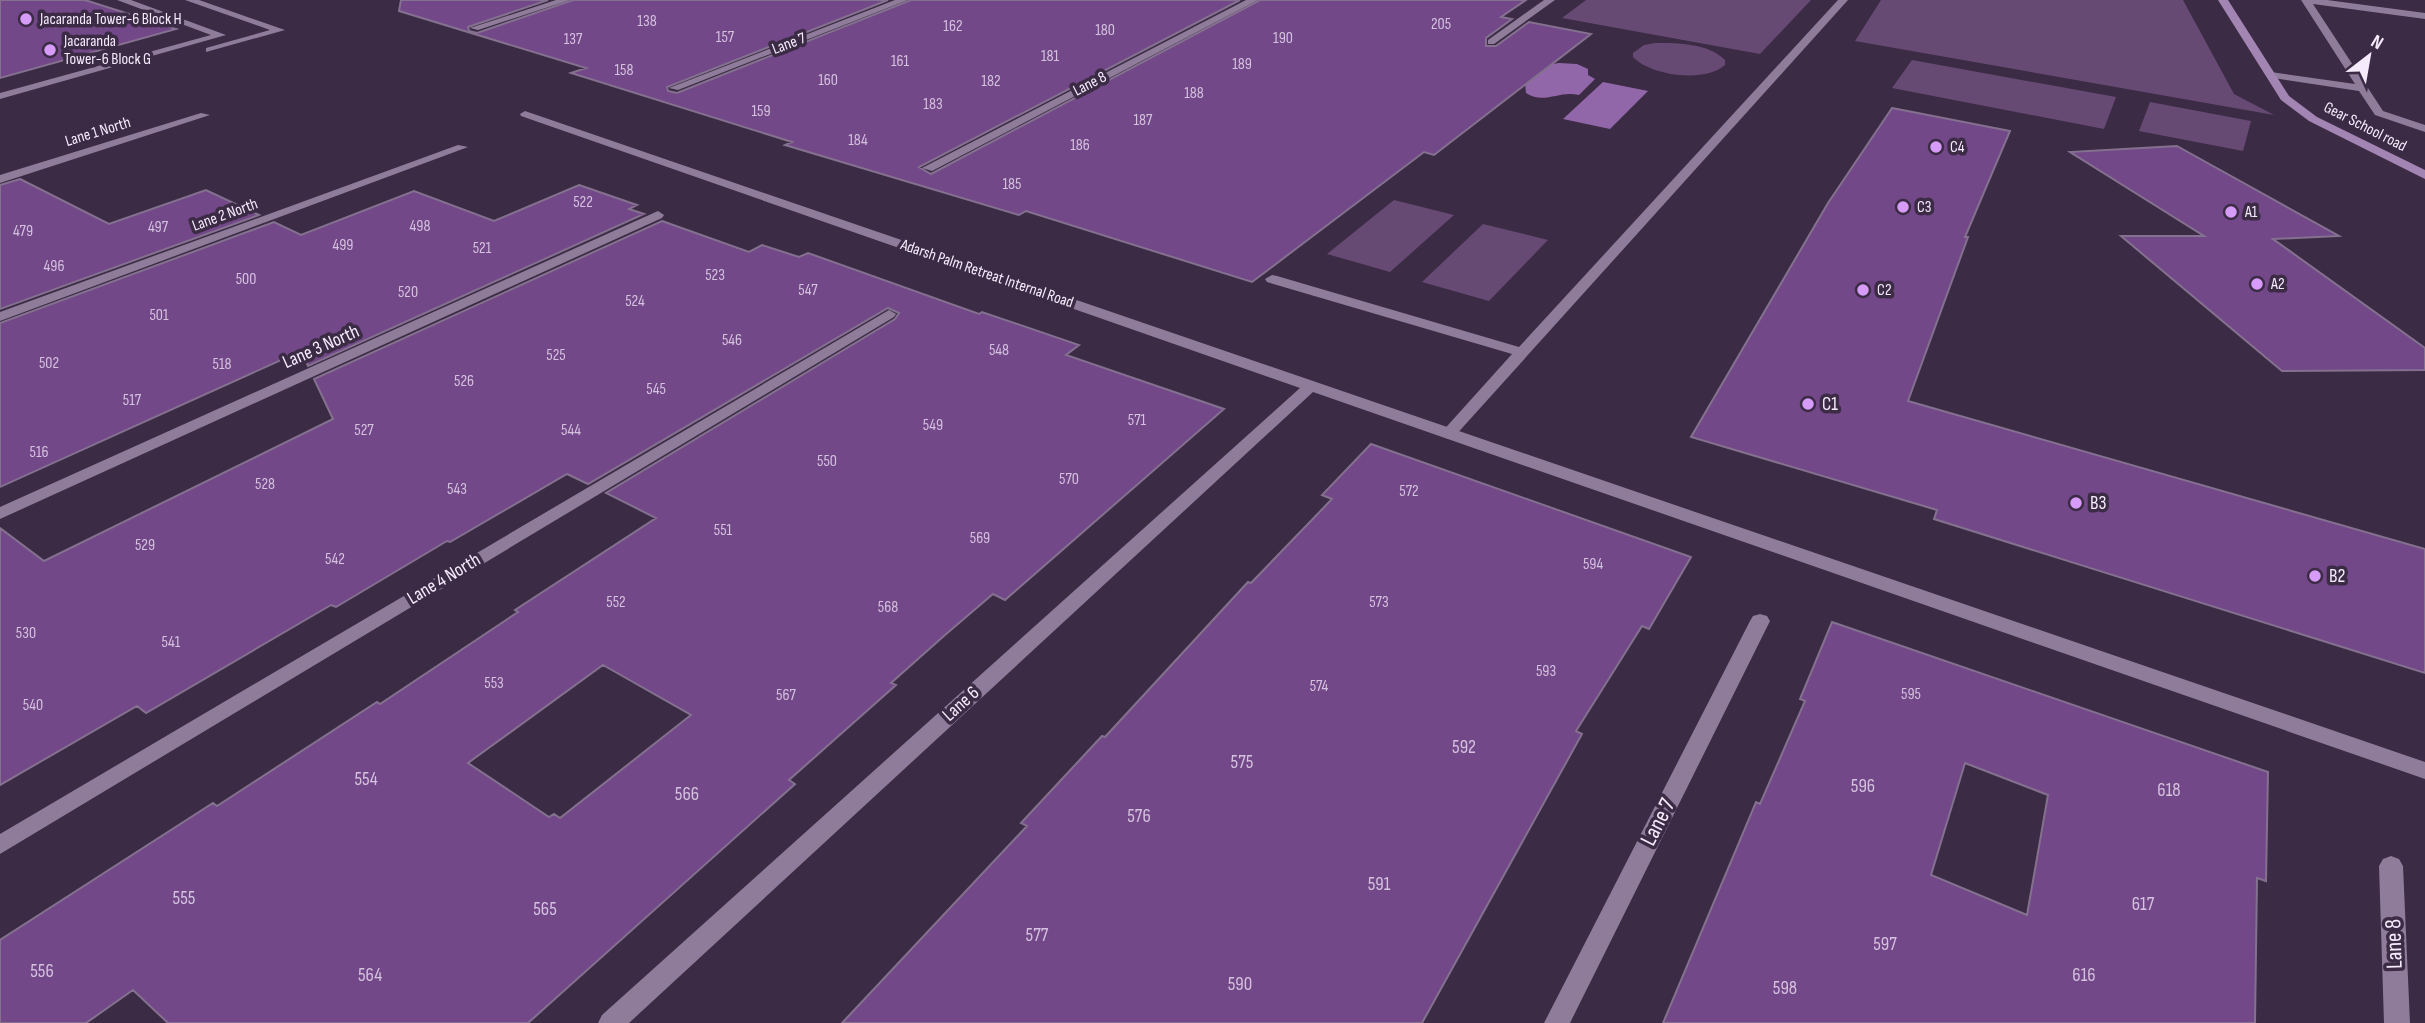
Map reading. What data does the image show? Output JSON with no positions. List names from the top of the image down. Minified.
{"streets":{"main road":["Gear School road"],"street":["Lane 7","Lane 8","Lane 1 North","Lane 2 North","Adarsh Palm Retreat Internal Road","Lane 3 North","Lane 4 North","Lane 6"]},"crossings":[["Adarsh Palm Retreat Internal Road","Lane 6"]],"places":["Jacaranda Tower-6 Block H","Jacaranda Tower-6 Block G","C4","C3","A1","A2","C2","C1","B3","B2"],"house_numbers":["138","205","162","180","157","190","137","181","161","189","158","160","182","188","183","159","187","184","186","185","522","498","497","479","499","521","496","523","500","547","520","524","501","546","548","525","502","518","526","545","517","571","549","527","544","516","550","570","528","543","572","551","569","529","542","594","552","573","568","530","541","593","553","574","595","567","540","592","575","554","596","618","566","576","591","555","617","565","577","597","556","564","616","590","598"],"north":"top right"}
